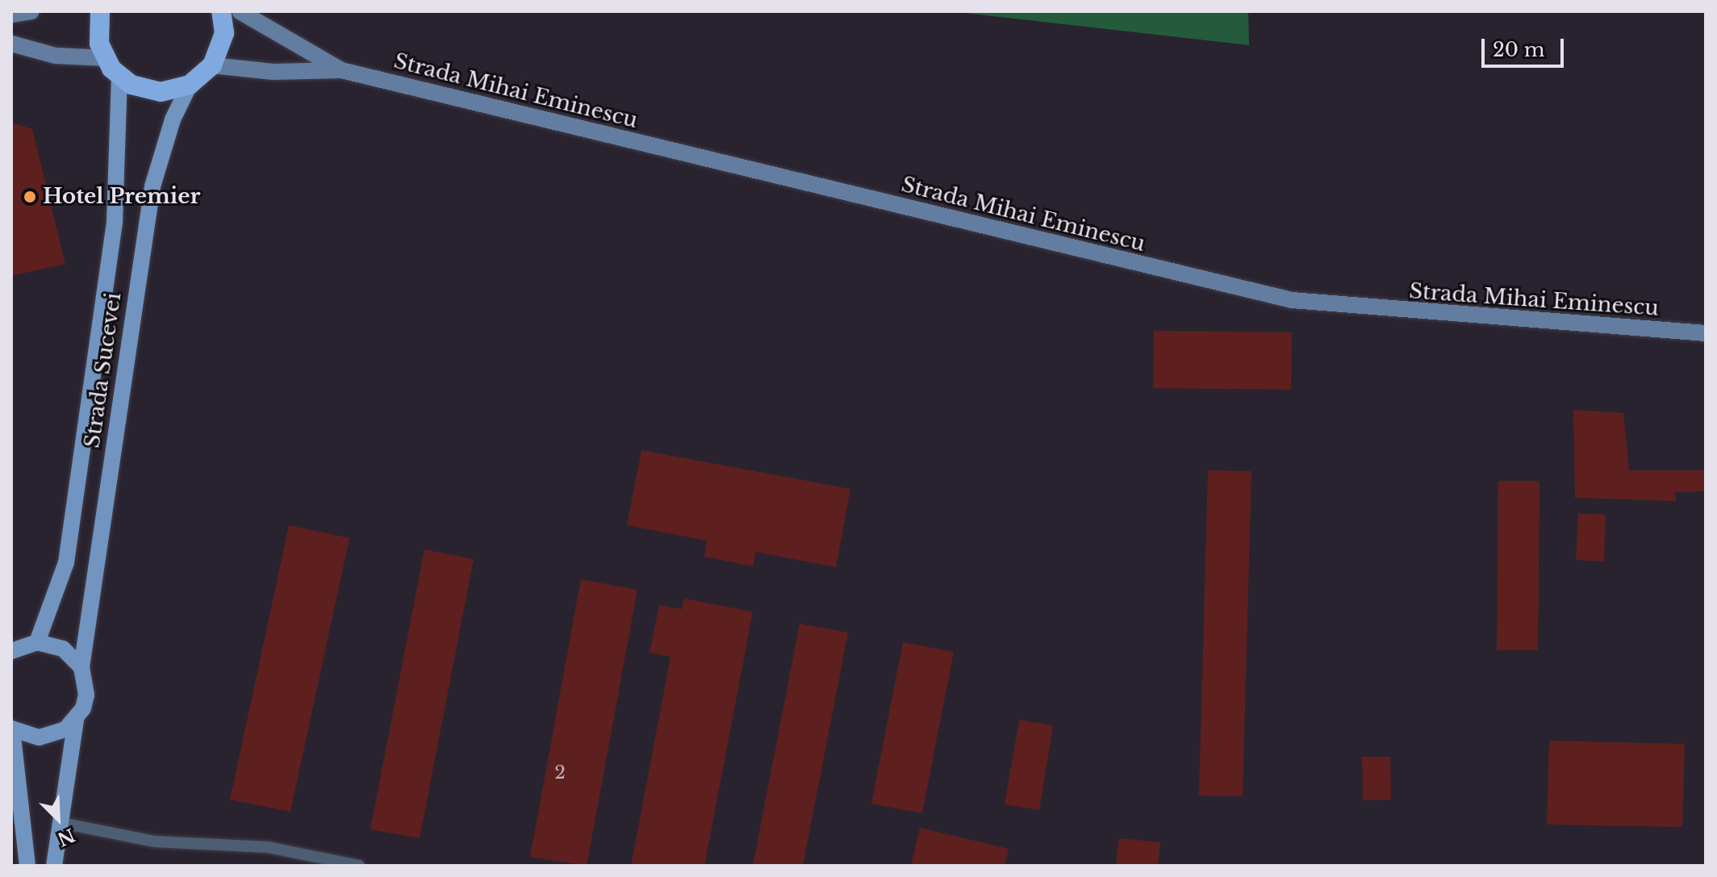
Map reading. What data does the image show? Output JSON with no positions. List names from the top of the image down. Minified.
{"streets":{"main road":["Strada Sucevei"],"street":["Strada Mihai Eminescu"]},"places":["Hotel Premier"],"house_numbers":["2"],"scale_bar":"20 m","north":"bottom right"}
